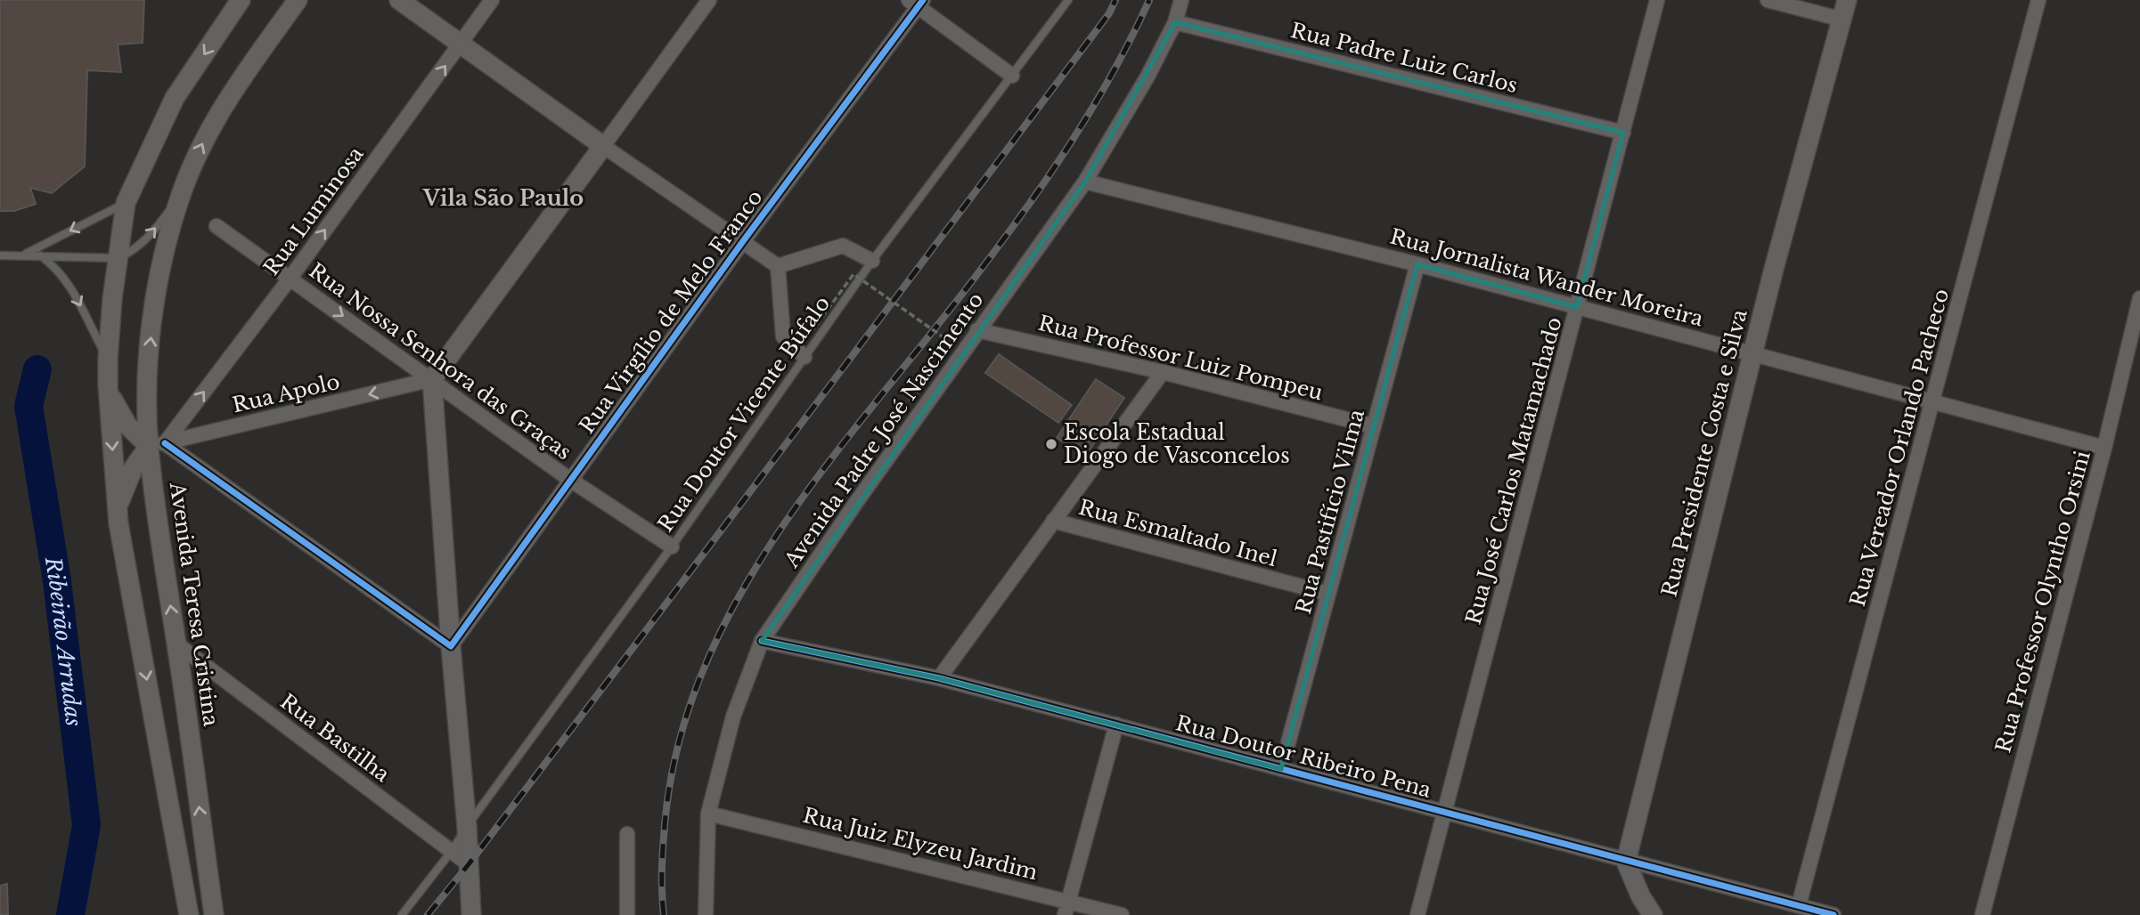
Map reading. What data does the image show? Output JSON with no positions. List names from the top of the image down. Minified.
{"streets":{"main road":["Rua Presidente Costa e Silva","Avenida Teresa Cristina"],"street":["Rua Padre Luiz Carlos","Rua Luminosa","Rua Jornalista Wander Moreira","Rua Virgílio de Melo Franco","Rua Professor Luiz Pompeu","Rua Nossa Senhora das Graças","Rua Apolo","Avenida Padre José Nascimento","Rua Vereador Orlando Pacheco","Rua José Carlos Matamachado","Rua Pastifício Vilma","Rua Esmaltado Inel","Rua Professor Olyntho Orsini","Rua Bastilha","Rua Doutor Ribeiro Pena","Rua Juiz Elyzeu Jardim"],"lane":["Rua Doutor Vicente Búfalo"]},"crossings":[["Rua Padre Luiz Carlos","Avenida Padre José Nascimento"],["Rua Padre Luiz Carlos","Rua José Carlos Matamachado"],["Rua Luminosa","Rua Nossa Senhora das Graças"],["Rua Luminosa","Rua Apolo"],["Rua Luminosa","Avenida Teresa Cristina"],["Rua Jornalista Wander Moreira","Avenida Padre José Nascimento"],["Rua Jornalista Wander Moreira","Rua Vereador Orlando Pacheco"],["Rua Jornalista Wander Moreira","Rua Presidente Costa e Silva"],["Rua Jornalista Wander Moreira","Rua José Carlos Matamachado"],["Rua Jornalista Wander Moreira","Rua Pastifício Vilma"],["Rua Jornalista Wander Moreira","Rua Professor Olyntho Orsini"],["Rua Virgílio de Melo Franco","Rua Nossa Senhora das Graças"],["Rua Professor Luiz Pompeu","Avenida Padre José Nascimento"],["Rua Professor Luiz Pompeu","Rua Pastifício Vilma"],["Rua Nossa Senhora das Graças","Rua Apolo"],["Rua Nossa Senhora das Graças","Rua Doutor Vicente Búfalo"],["Rua Apolo","Avenida Teresa Cristina"],["Rua Doutor Vicente Búfalo","Rua Bastilha"],["Avenida Padre José Nascimento","Rua Doutor Ribeiro Pena"],["Avenida Padre José Nascimento","Rua Juiz Elyzeu Jardim"],["Rua Vereador Orlando Pacheco","Rua Doutor Ribeiro Pena"],["Rua Presidente Costa e Silva","Rua Doutor Ribeiro Pena"],["Rua José Carlos Matamachado","Rua Doutor Ribeiro Pena"],["Rua Pastifício Vilma","Rua Esmaltado Inel"],["Rua Pastifício Vilma","Rua Doutor Ribeiro Pena"],["Avenida Teresa Cristina","Rua Bastilha"]],"one_way":["Rua Luminosa","Rua Apolo"],"districts":["Vila São Paulo"],"water":["Ribeirão Arrudas"],"places":["Escola Estadual Diogo de Vasconcelos"]}
